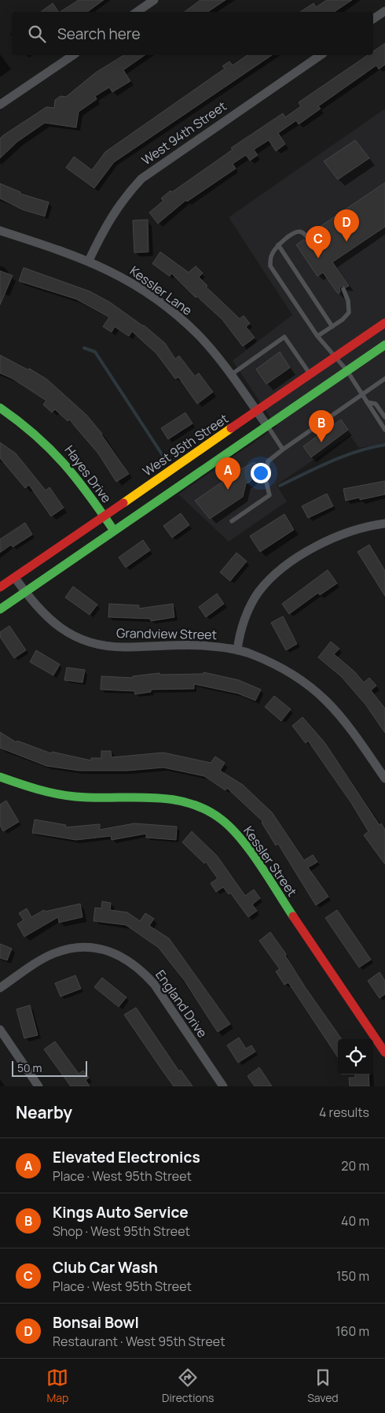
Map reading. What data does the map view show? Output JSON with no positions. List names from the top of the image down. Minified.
{"streets":{"main road":["West 95th Street","Hayes Drive","Kessler Street"],"street":["West 94th Street","Kessler Lane","Grandview Street","England Drive"]},"crossings":[["West 94th Street","Kessler Lane"],["Kessler Lane","West 95th Street"],["West 95th Street","Hayes Drive"],["West 95th Street","Grandview Street"]],"scale_bar":"50 m","page":{"search":"Search here","pins":["D","C","B","A"],"scale":"50 m","heading":["Nearby","4 results"],"list":[{"mark":"A","name":"Elevated Electronics","note":"Place · West 95th Street","value":"20 m"},{"mark":"B","name":"Kings Auto Service","note":"Shop · West 95th Street","value":"40 m"},{"mark":"C","name":"Club Car Wash","note":"Place · West 95th Street","value":"150 m"},{"mark":"D","name":"Bonsai Bowl","note":"Restaurant · West 95th Street","value":"160 m"}],"nav":["Map","Directions","Saved"]}}
